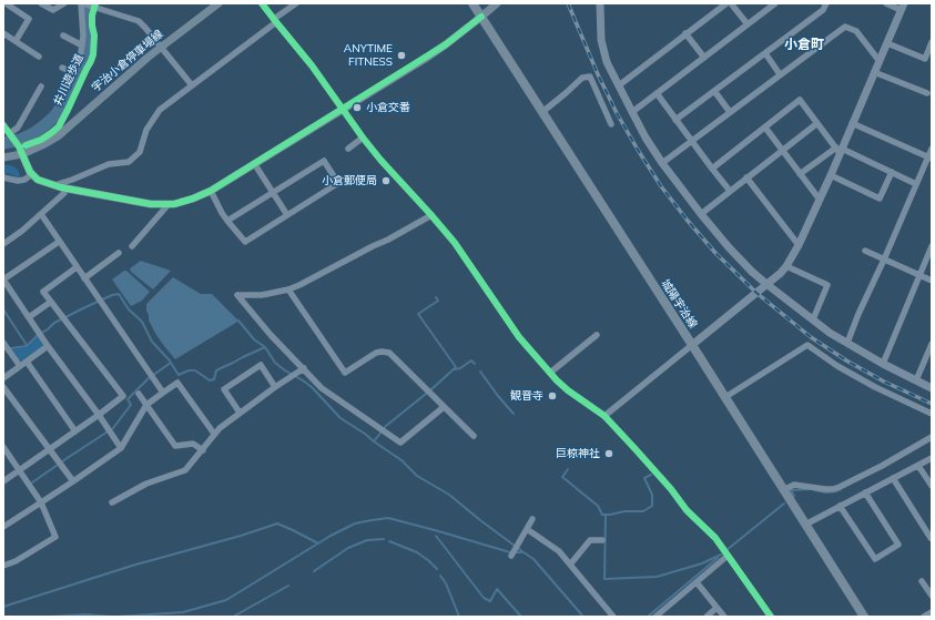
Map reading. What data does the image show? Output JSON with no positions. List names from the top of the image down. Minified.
{"streets":{"main road":["宇治小倉停車場線","城陽宇治線"],"cycle path":["井川遊歩道"]},"districts":["小倉町"],"places":["ANYTIME FITNESS","小倉交番","小倉郵便局","観音寺","巨椋神社"]}
